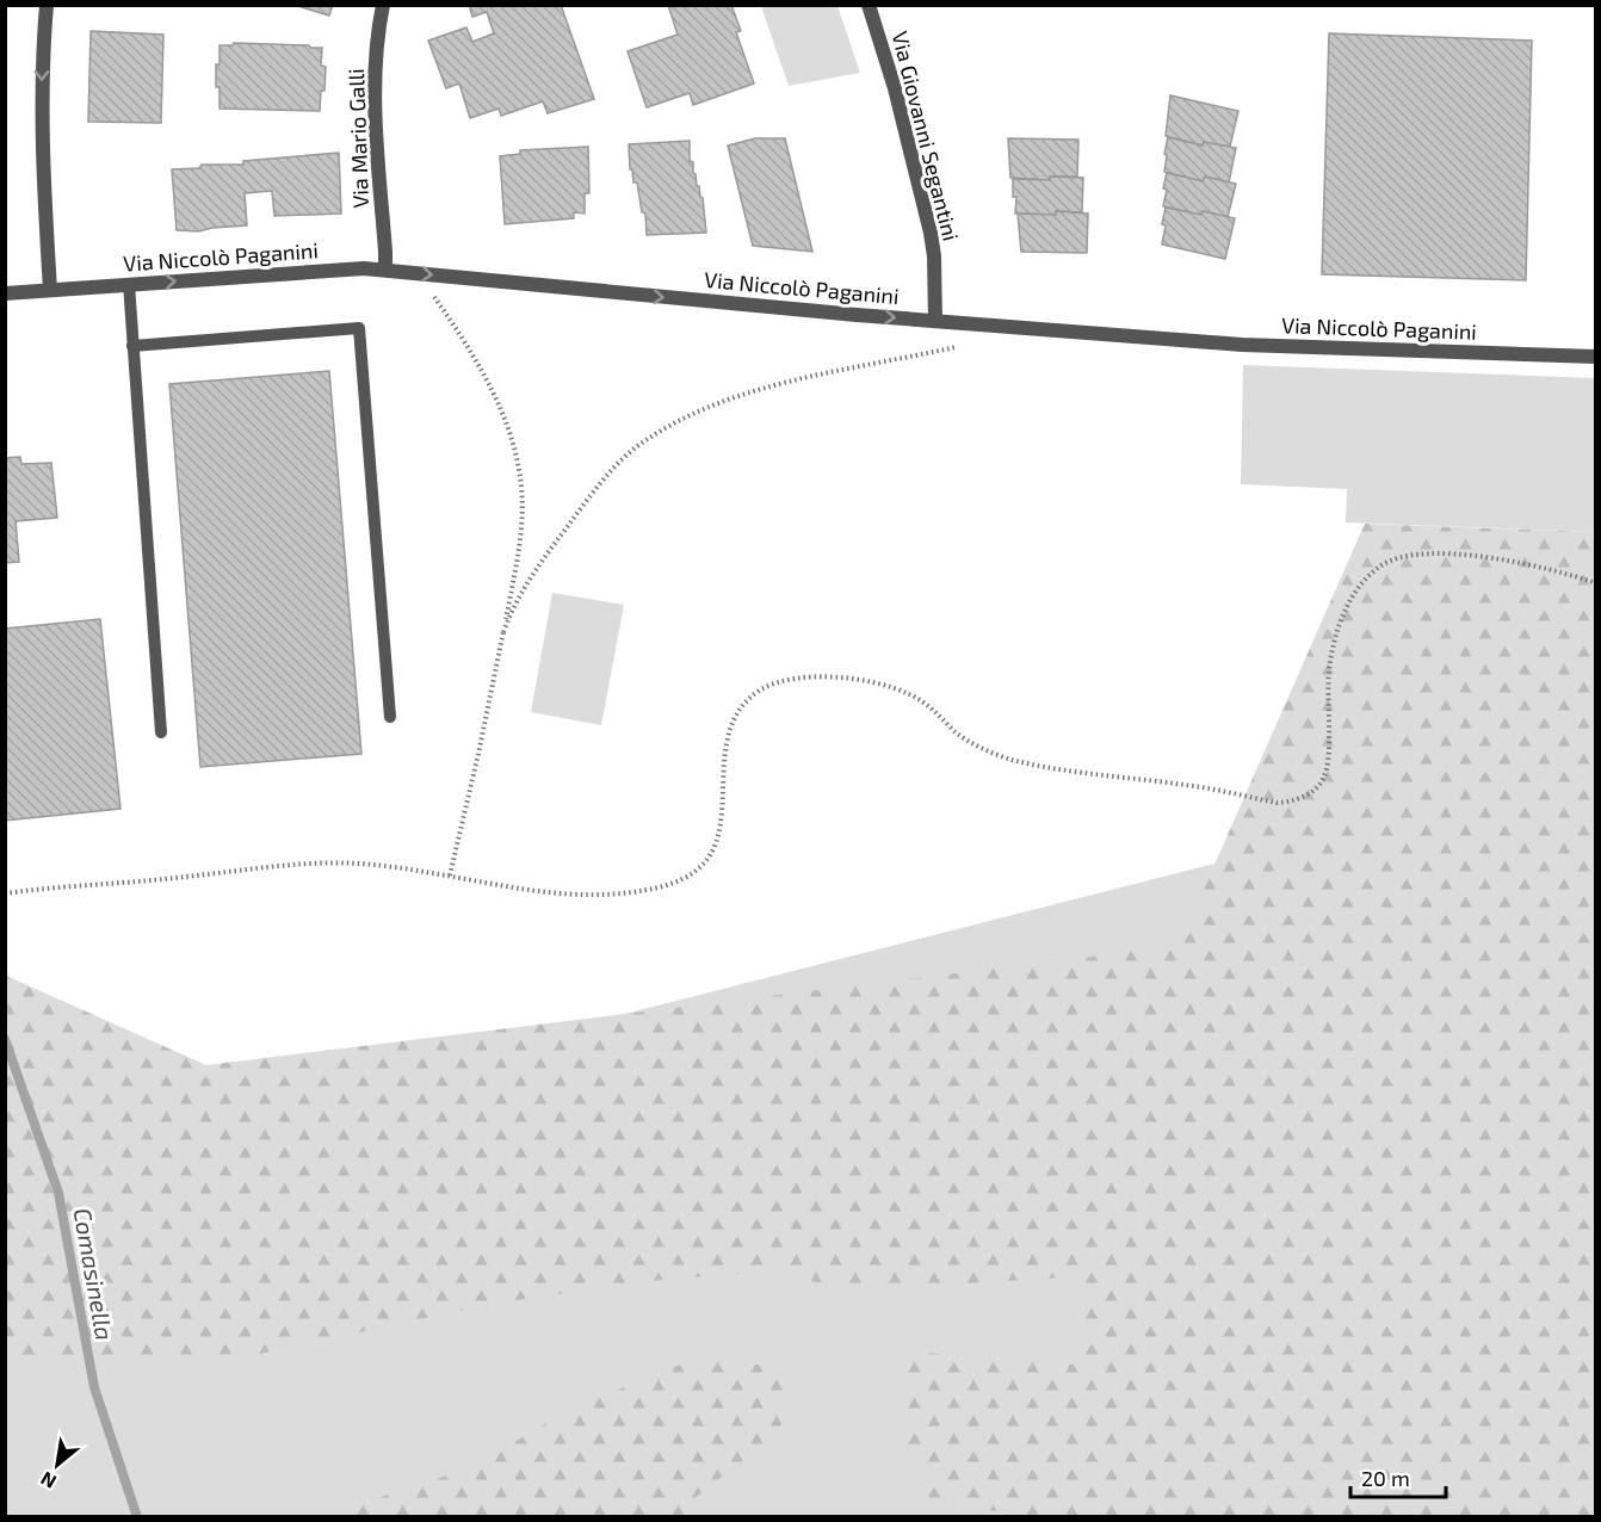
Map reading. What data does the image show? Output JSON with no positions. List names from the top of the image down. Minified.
{"streets":{"street":["Via Giovanni Segantini","Via Mario Galli","Via Niccolò Paganini"]},"crossings":[["Via Giovanni Segantini","Via Niccolò Paganini"],["Via Mario Galli","Via Niccolò Paganini"]],"one_way":["Via Niccolò Paganini"],"water":["Comasinella"],"scale_bar":"20 m","north":"bottom left"}
